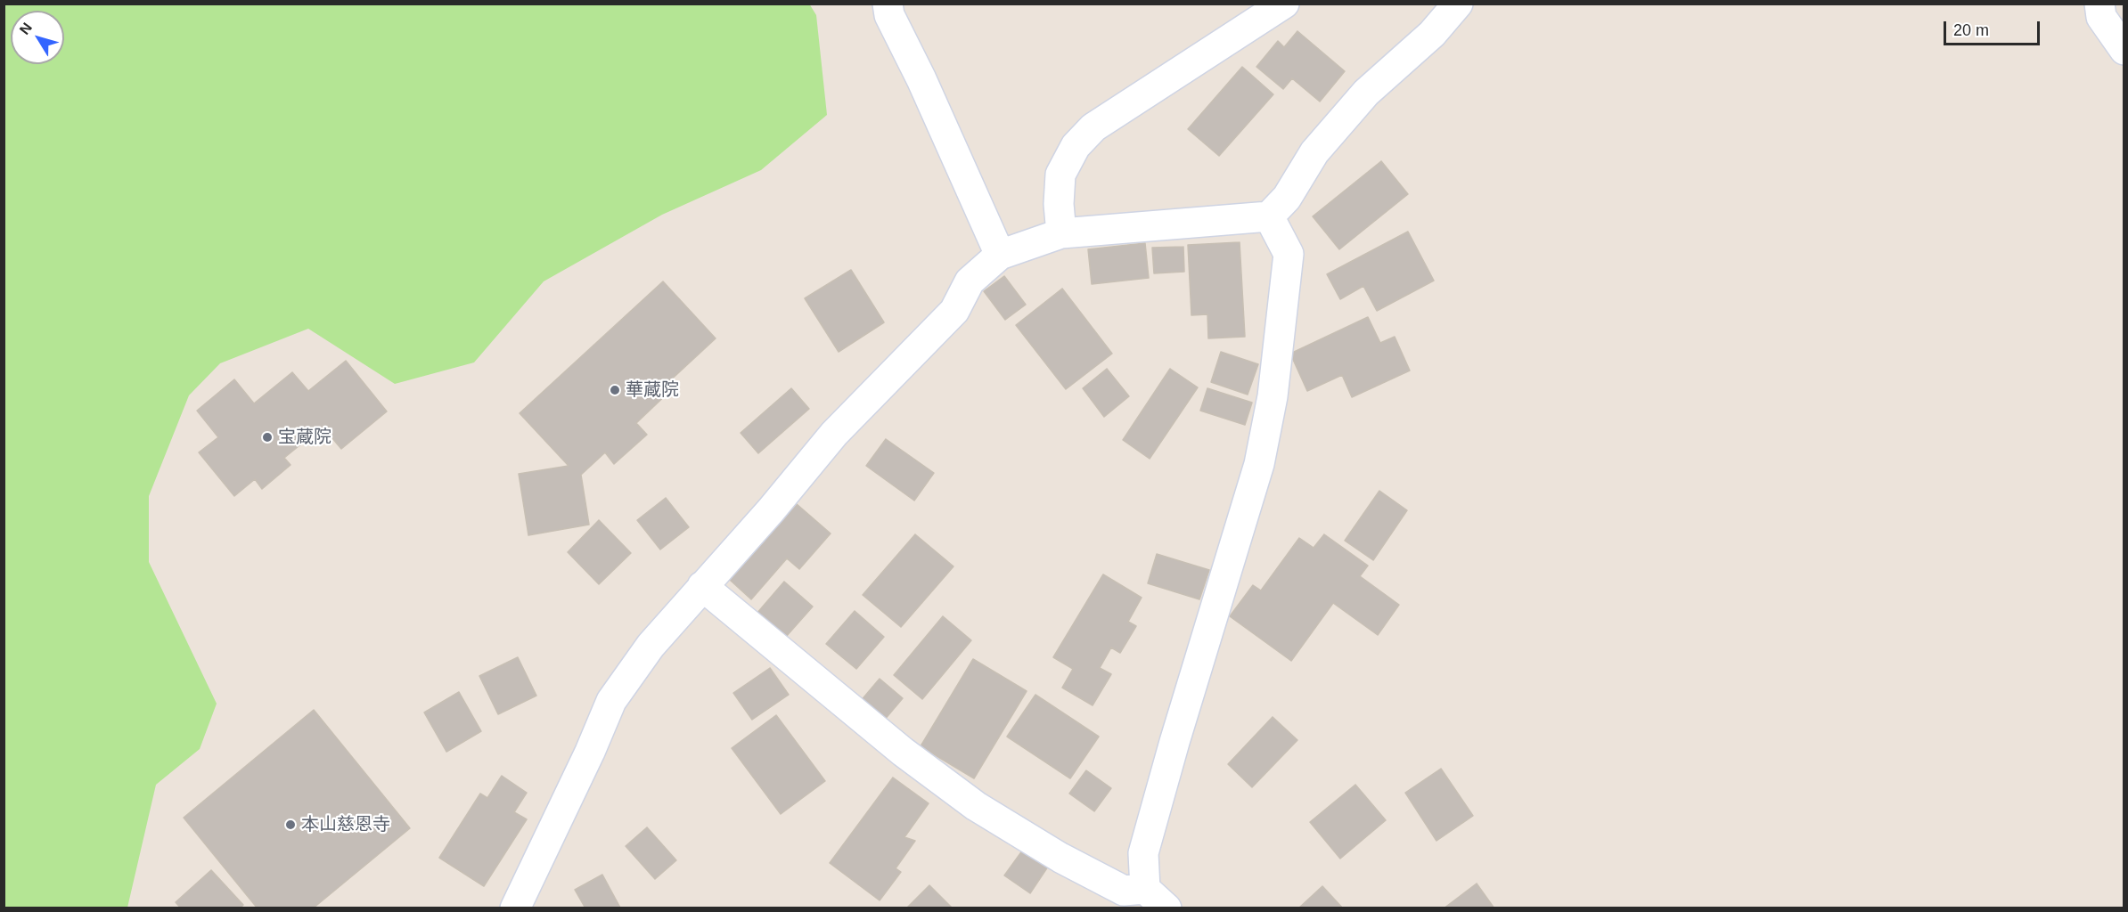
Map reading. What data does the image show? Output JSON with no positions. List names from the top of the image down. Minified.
{"places":["華蔵院","宝蔵院","本山慈恩寺"],"scale_bar":"20 m","north":"top left"}
